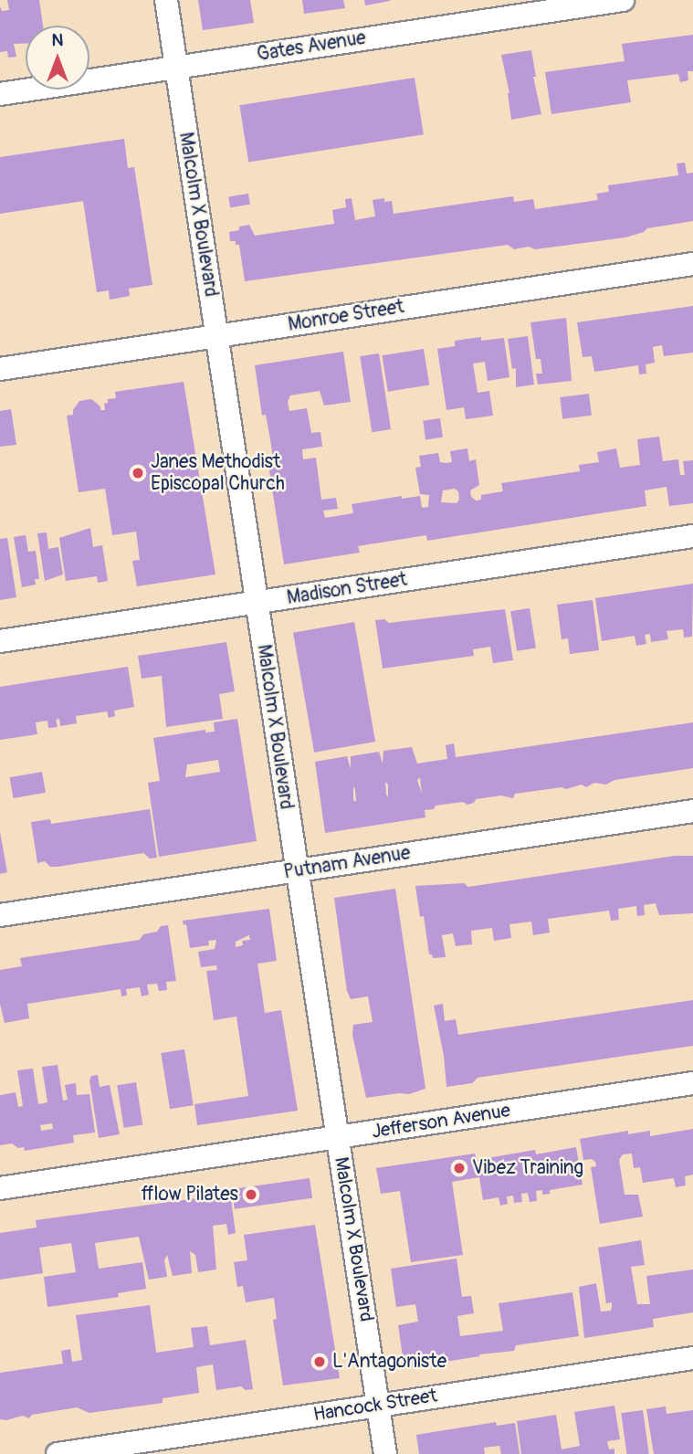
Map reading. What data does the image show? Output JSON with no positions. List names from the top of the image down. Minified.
{"streets":{"street":["Gates Avenue","Malcolm X Boulevard","Monroe Street","Madison Street","Putnam Avenue","Jefferson Avenue","Hancock Street"]},"crossings":[["Gates Avenue","Malcolm X Boulevard"],["Malcolm X Boulevard","Monroe Street"],["Malcolm X Boulevard","Madison Street"],["Malcolm X Boulevard","Putnam Avenue"],["Malcolm X Boulevard","Jefferson Avenue"],["Malcolm X Boulevard","Hancock Street"]],"places":["Janes Methodist Episcopal Church","Vibez Training","fflow Pilates","L'Antagoniste"],"north":"top"}
